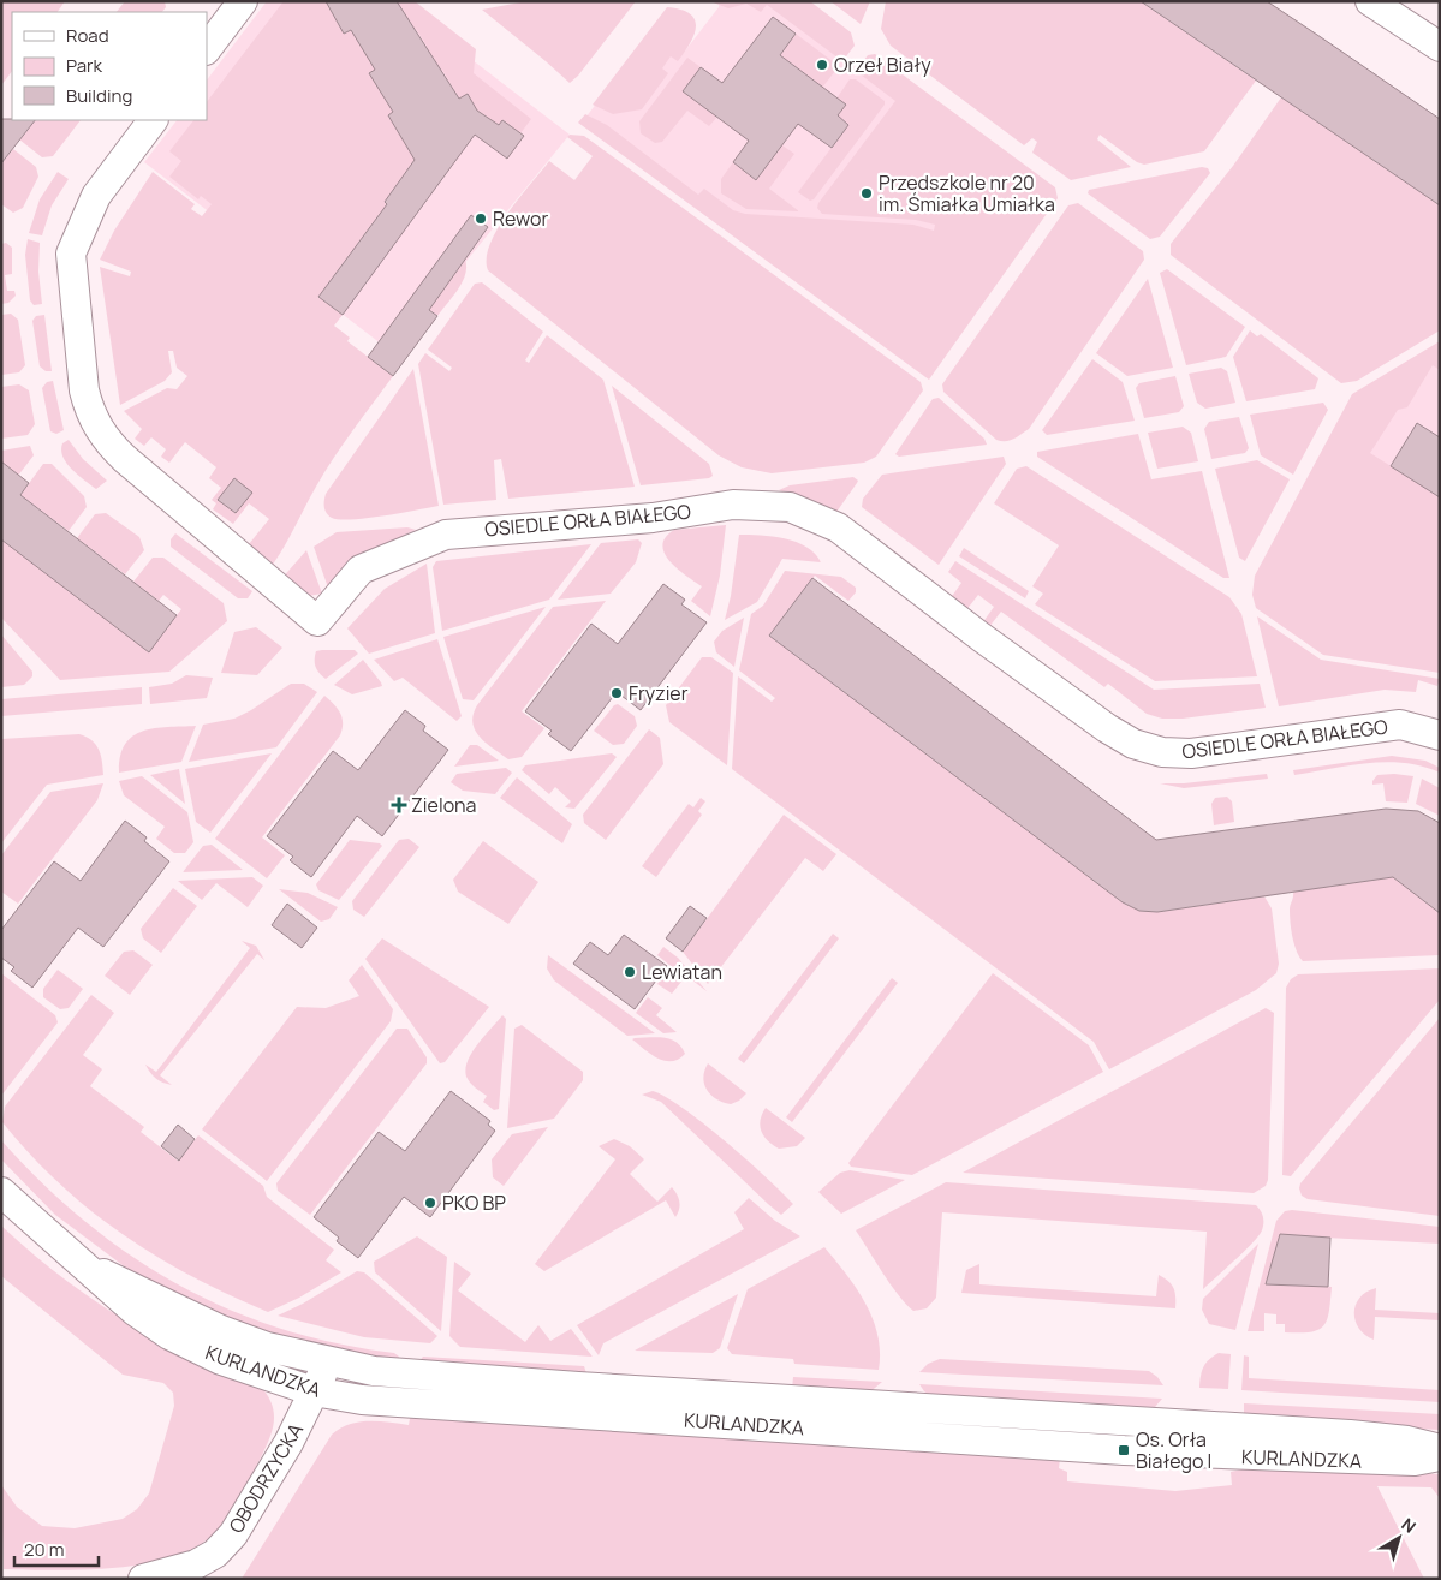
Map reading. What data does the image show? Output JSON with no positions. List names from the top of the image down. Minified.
{"streets":{"street":["OSIEDLE ORŁA BIAŁEGO","KURLANDZKA","OBODRZYCKA"]},"crossings":[["KURLANDZKA","OBODRZYCKA"]],"places":{"other":["Orzeł Biały","Przedszkole nr 20 im. Śmiałka Umiałka","Rewor","Fryzier","Lewiatan","PKO BP"],"health":["Zielona"],"transit":["Os. Orła Białego I"]},"legend":["Road","Park","Building"],"scale_bar":"20 m","north":"top right"}
